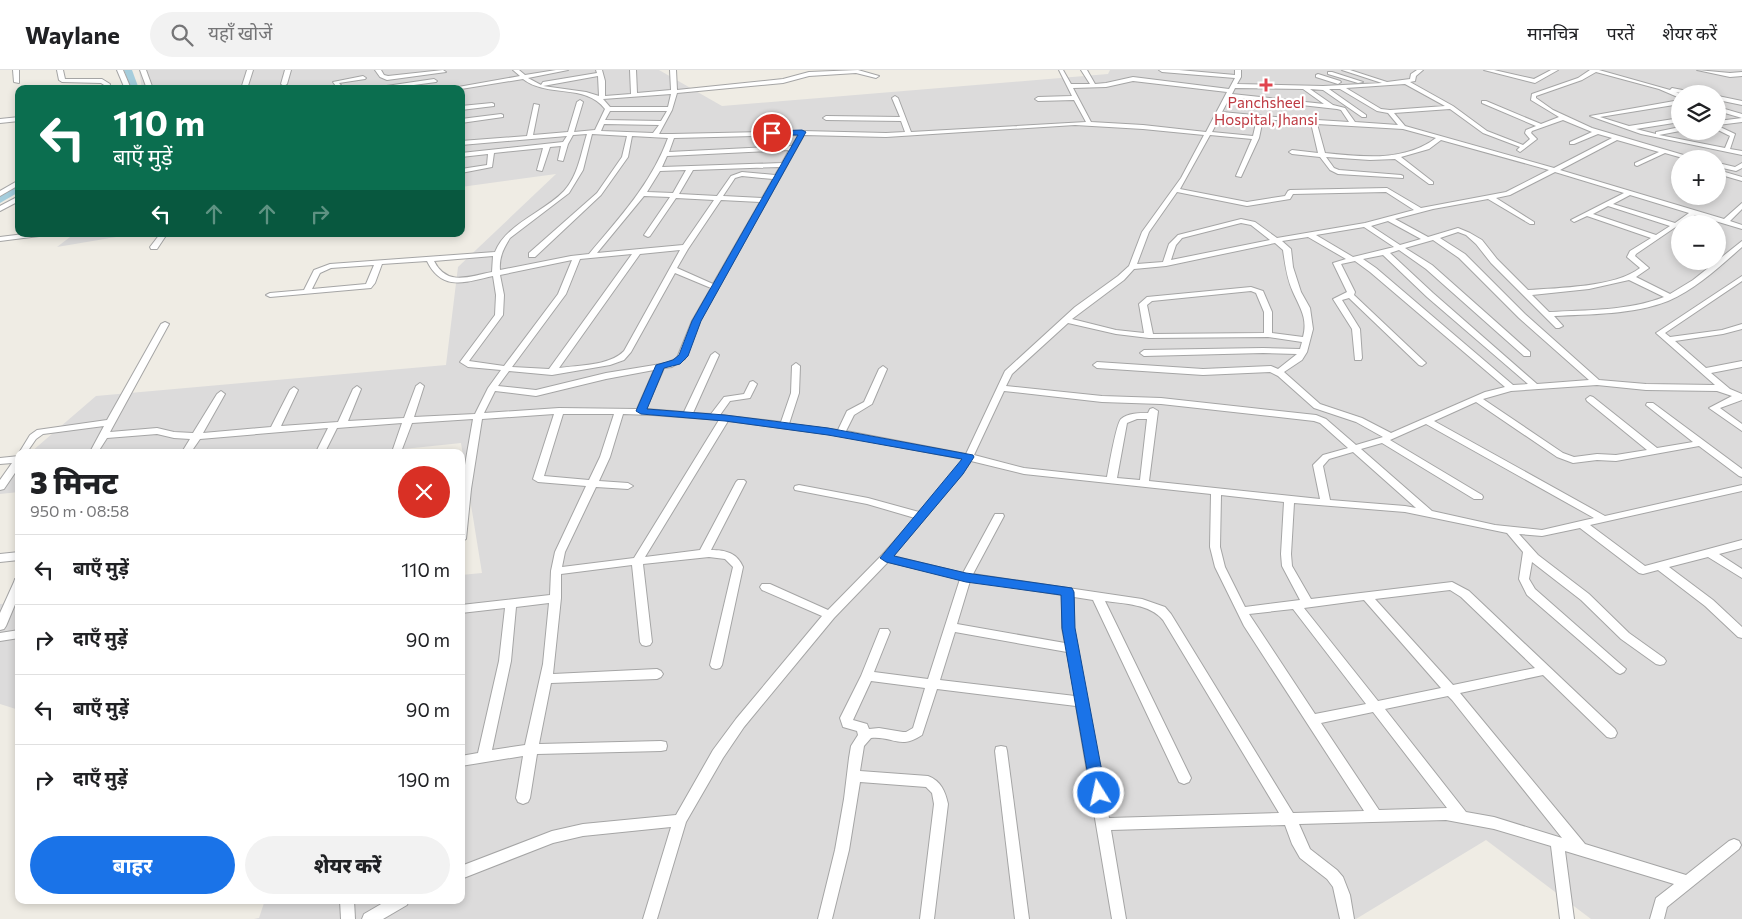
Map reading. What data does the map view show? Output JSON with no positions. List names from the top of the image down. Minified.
{"places":{"health":["Panchsheel Hospital, Jhansi"]},"page":{"header":"Waylane","search":"यहाँ खोजें","nav":["मानचित्र","परतें","शेयर करें"],"map_buttons":["+","−"],"turn":["110 m","बाएँ मुड़ें"],"heading":["3 मिनट","950 m · 08:58"],"list":[{"name":"बाएँ मुड़ें","value":"110 m"},{"name":"दाएँ मुड़ें","value":"90 m"},{"name":"बाएँ मुड़ें","value":"90 m"},{"name":"दाएँ मुड़ें","value":"190 m"}],"buttons":["बाहर","शेयर करें"]}}
